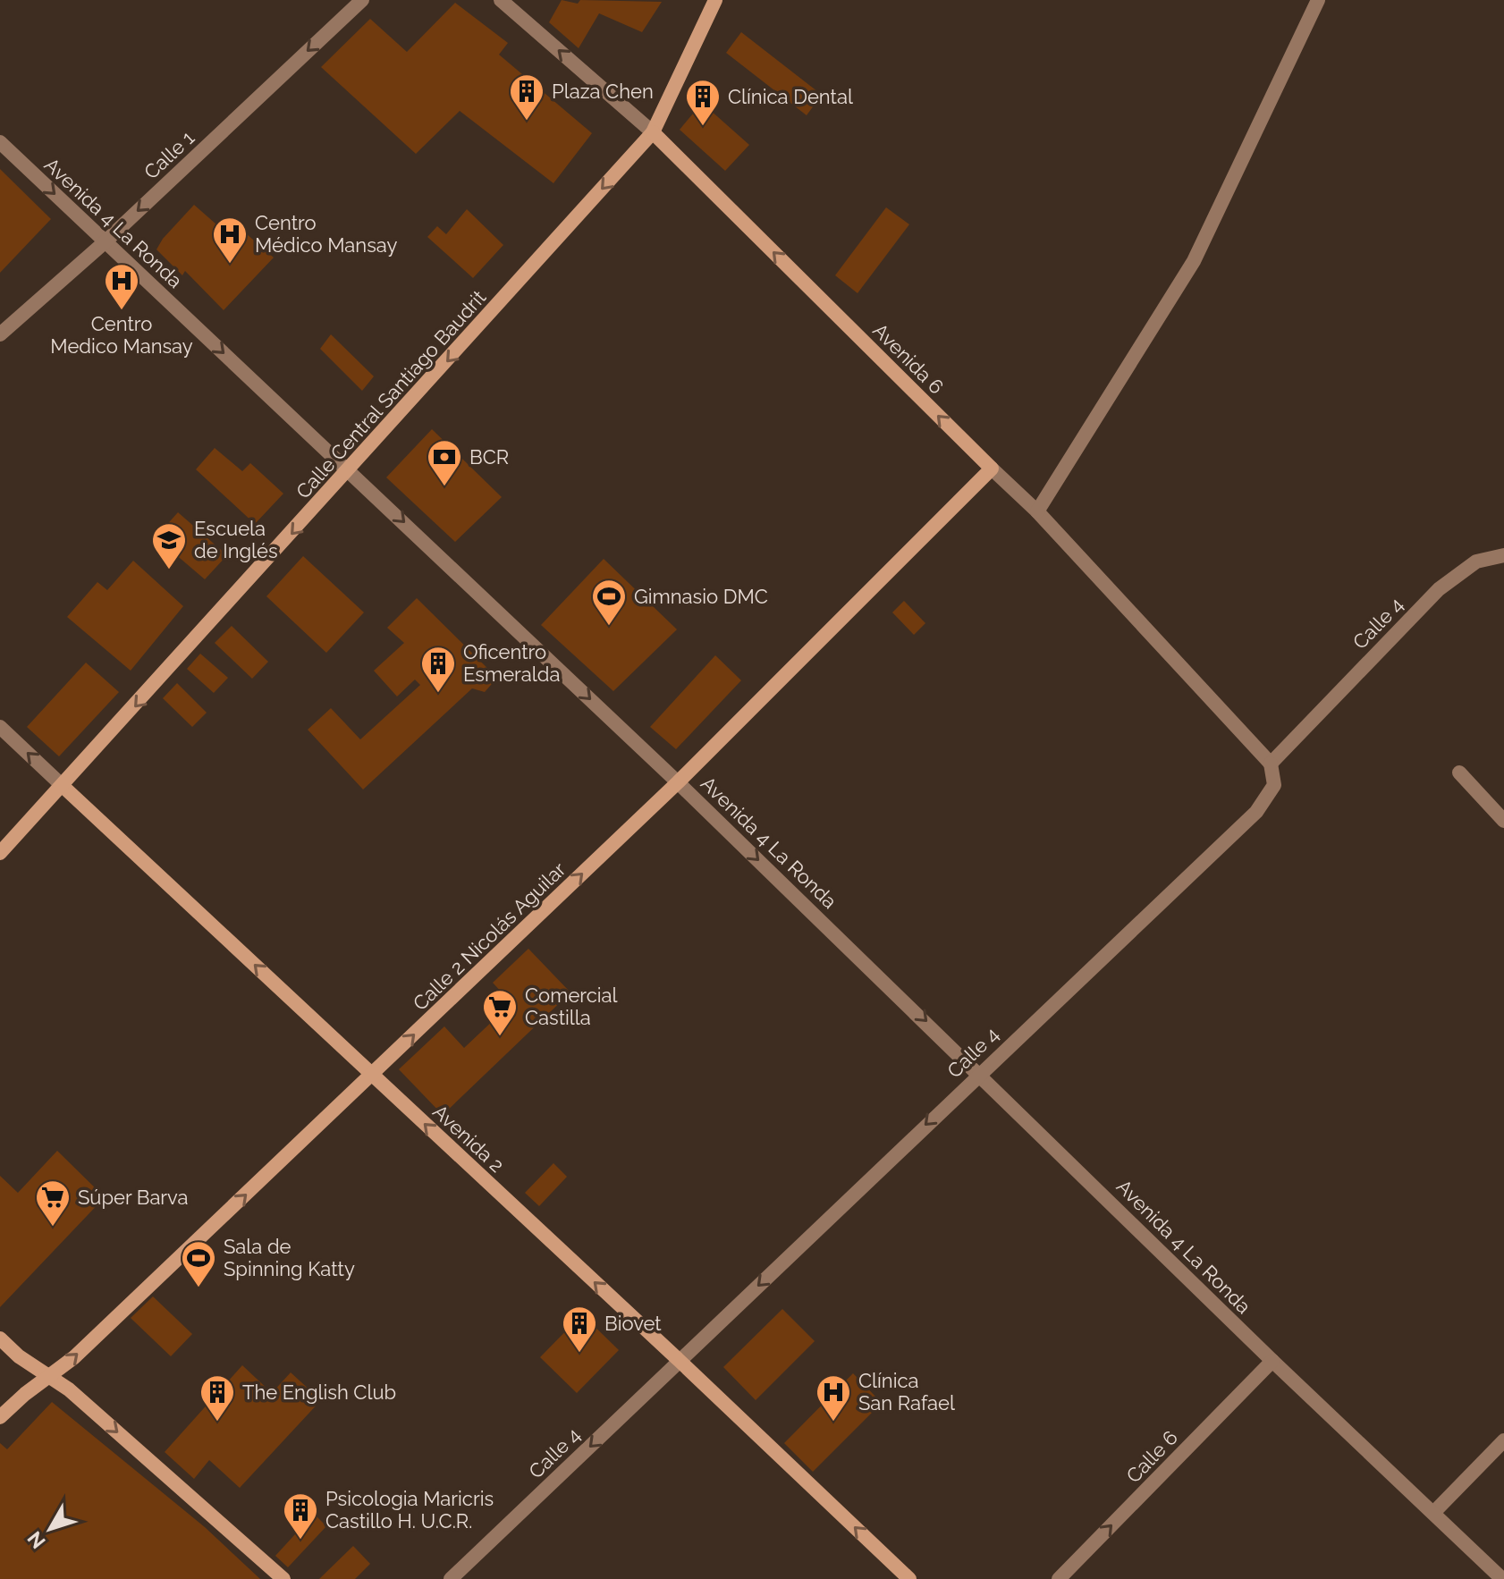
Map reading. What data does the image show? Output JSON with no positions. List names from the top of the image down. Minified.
{"streets":{"main road":["Avenida 6","Calle Central Santiago Baudrit","Calle 2 Nicolás Aguilar","Avenida 2"],"street":["Calle 1","Avenida 4 La Ronda","Calle 4","Calle 6"]},"crossings":[["Calle 1","Avenida 4 La Ronda"],["Avenida 4 La Ronda","Calle Central Santiago Baudrit"],["Avenida 4 La Ronda","Calle 4"],["Avenida 4 La Ronda","Calle 2 Nicolás Aguilar"],["Avenida 4 La Ronda","Calle 6"],["Avenida 6","Calle Central Santiago Baudrit"],["Avenida 6","Calle 4"],["Avenida 6","Calle 2 Nicolás Aguilar"],["Calle Central Santiago Baudrit","Avenida 2"],["Calle 4","Avenida 2"],["Calle 2 Nicolás Aguilar","Avenida 2"]],"one_way":["Calle 1","Avenida 4 La Ronda","Avenida 6","Calle Central Santiago Baudrit","Calle 4","Calle 2 Nicolás Aguilar","Avenida 2","Calle 6"],"places":{"building":["Plaza Chen","Clínica Dental","Oficentro Esmeralda","Biovet","The English Club","Psicologia Maricris Castillo H. U.C.R."],"hospital":["Centro Médico Mansay","Centro Medico Mansay","Clínica San Rafael"],"bank":["BCR"],"school or university":["Escuela de Inglés"],"sports":["Gimnasio DMC","Sala de Spinning Katty"],"supermarket":["Comercial Castilla","Súper Barva"]},"north":"bottom left"}
